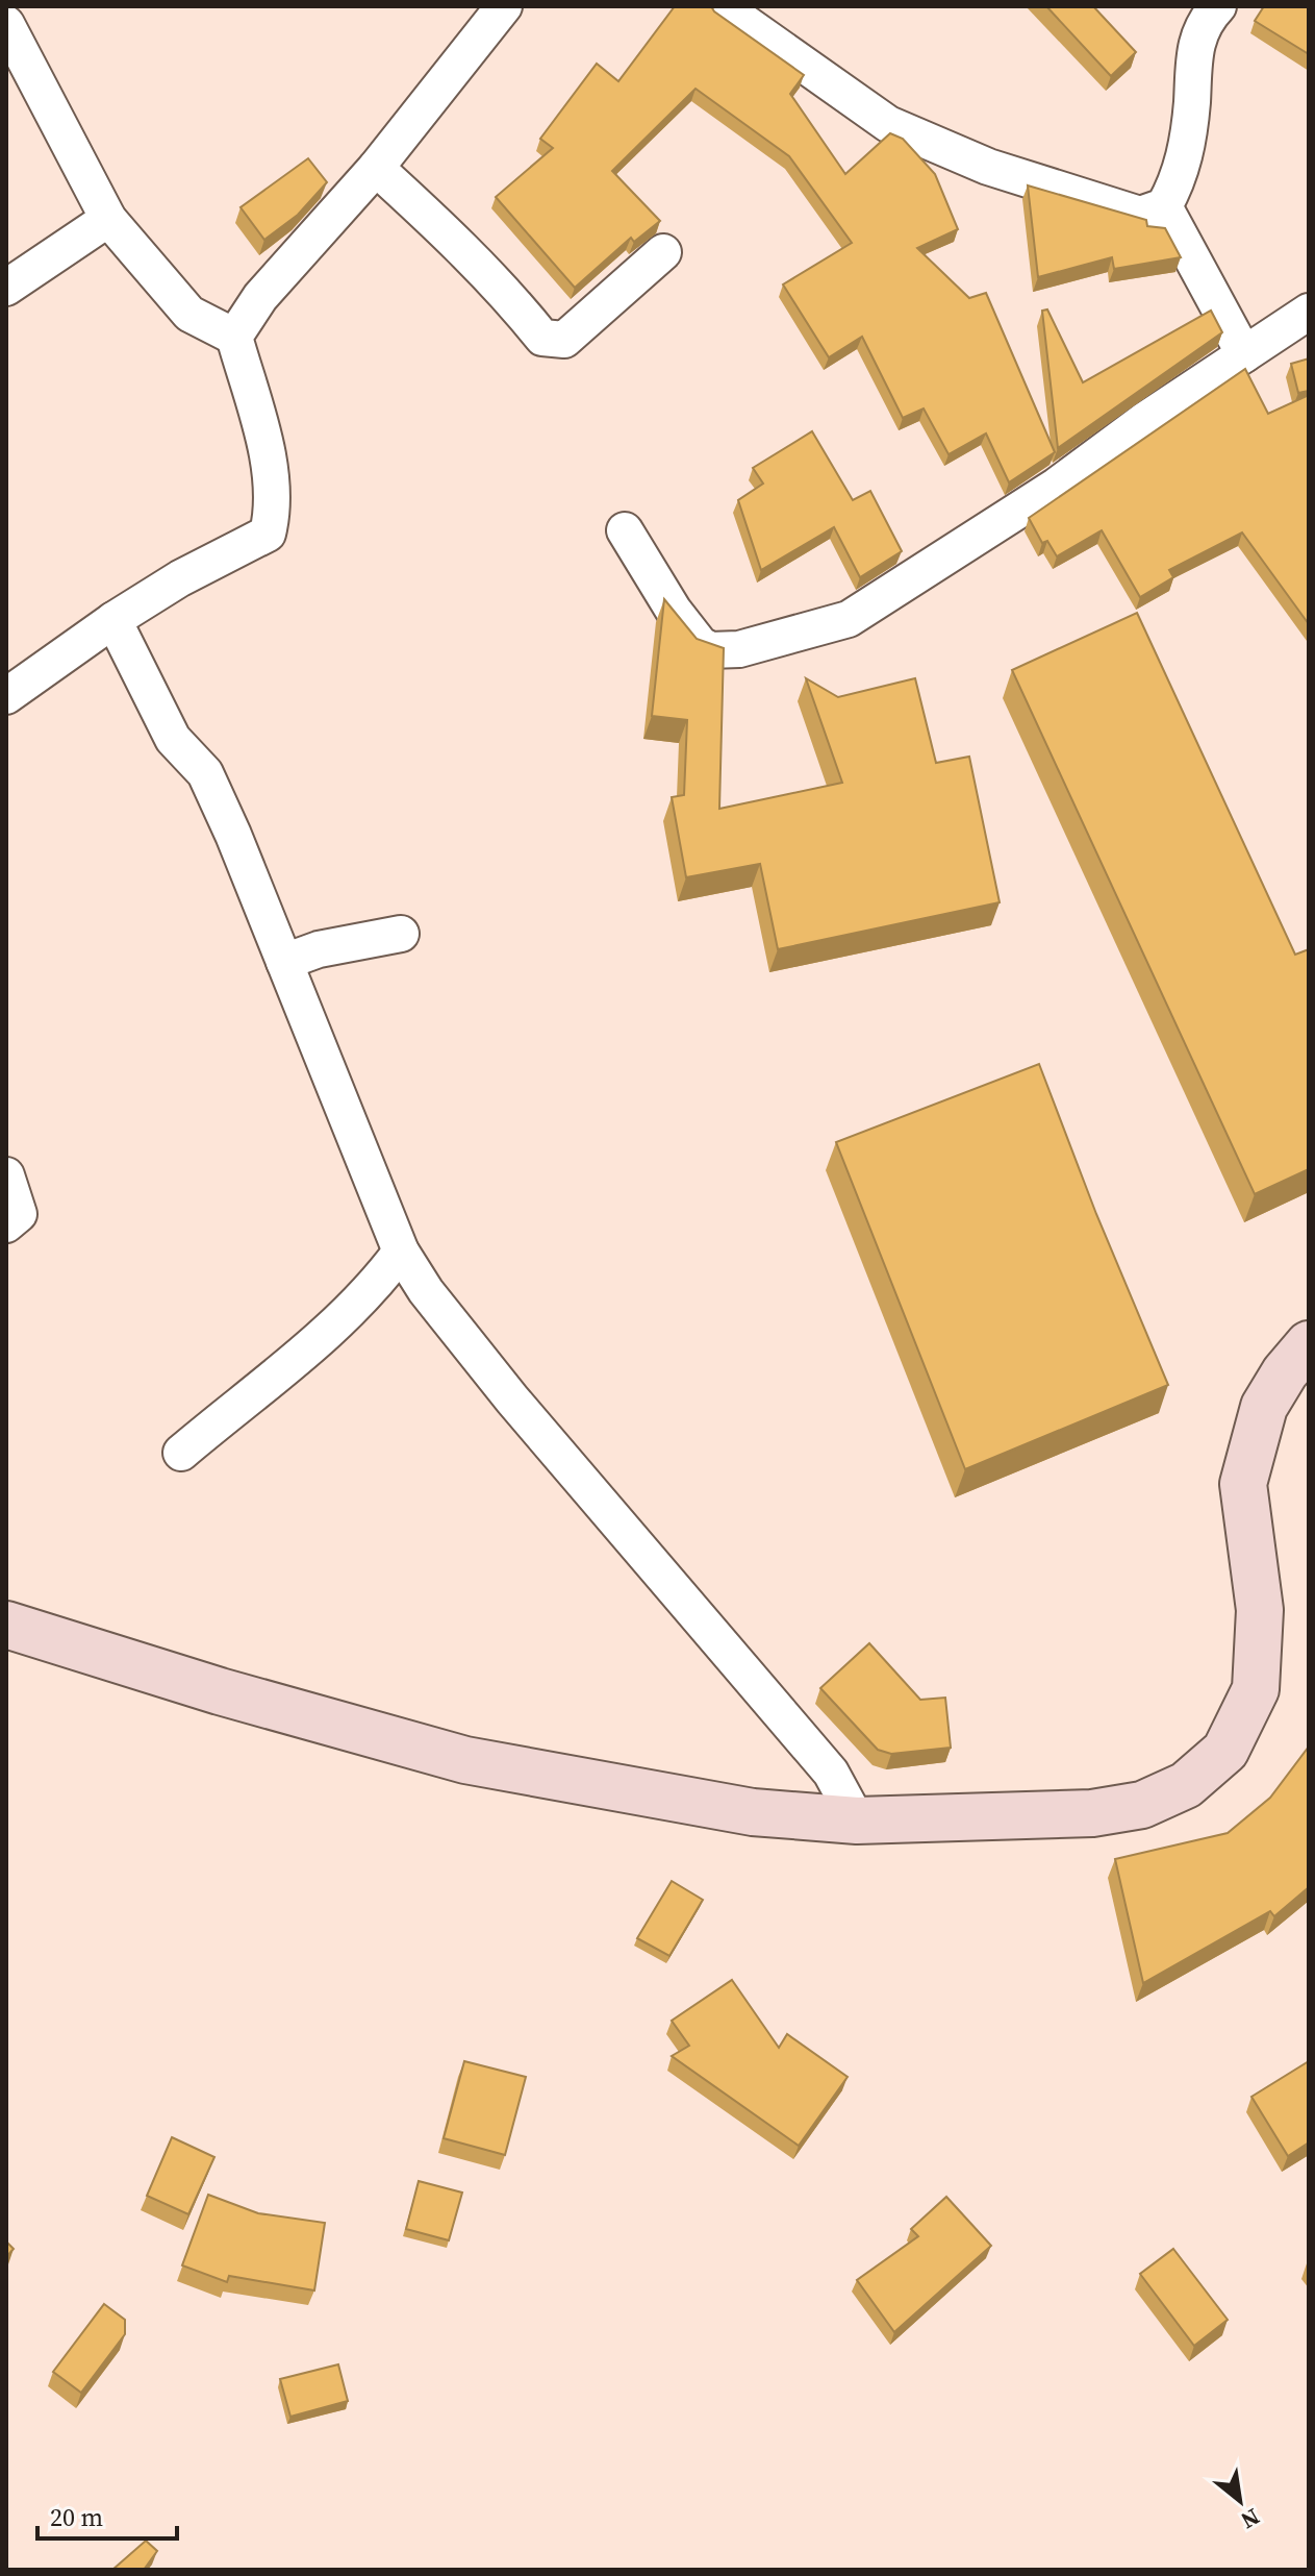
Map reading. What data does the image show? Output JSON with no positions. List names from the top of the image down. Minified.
{"scale_bar":"20 m","north":"bottom right"}
